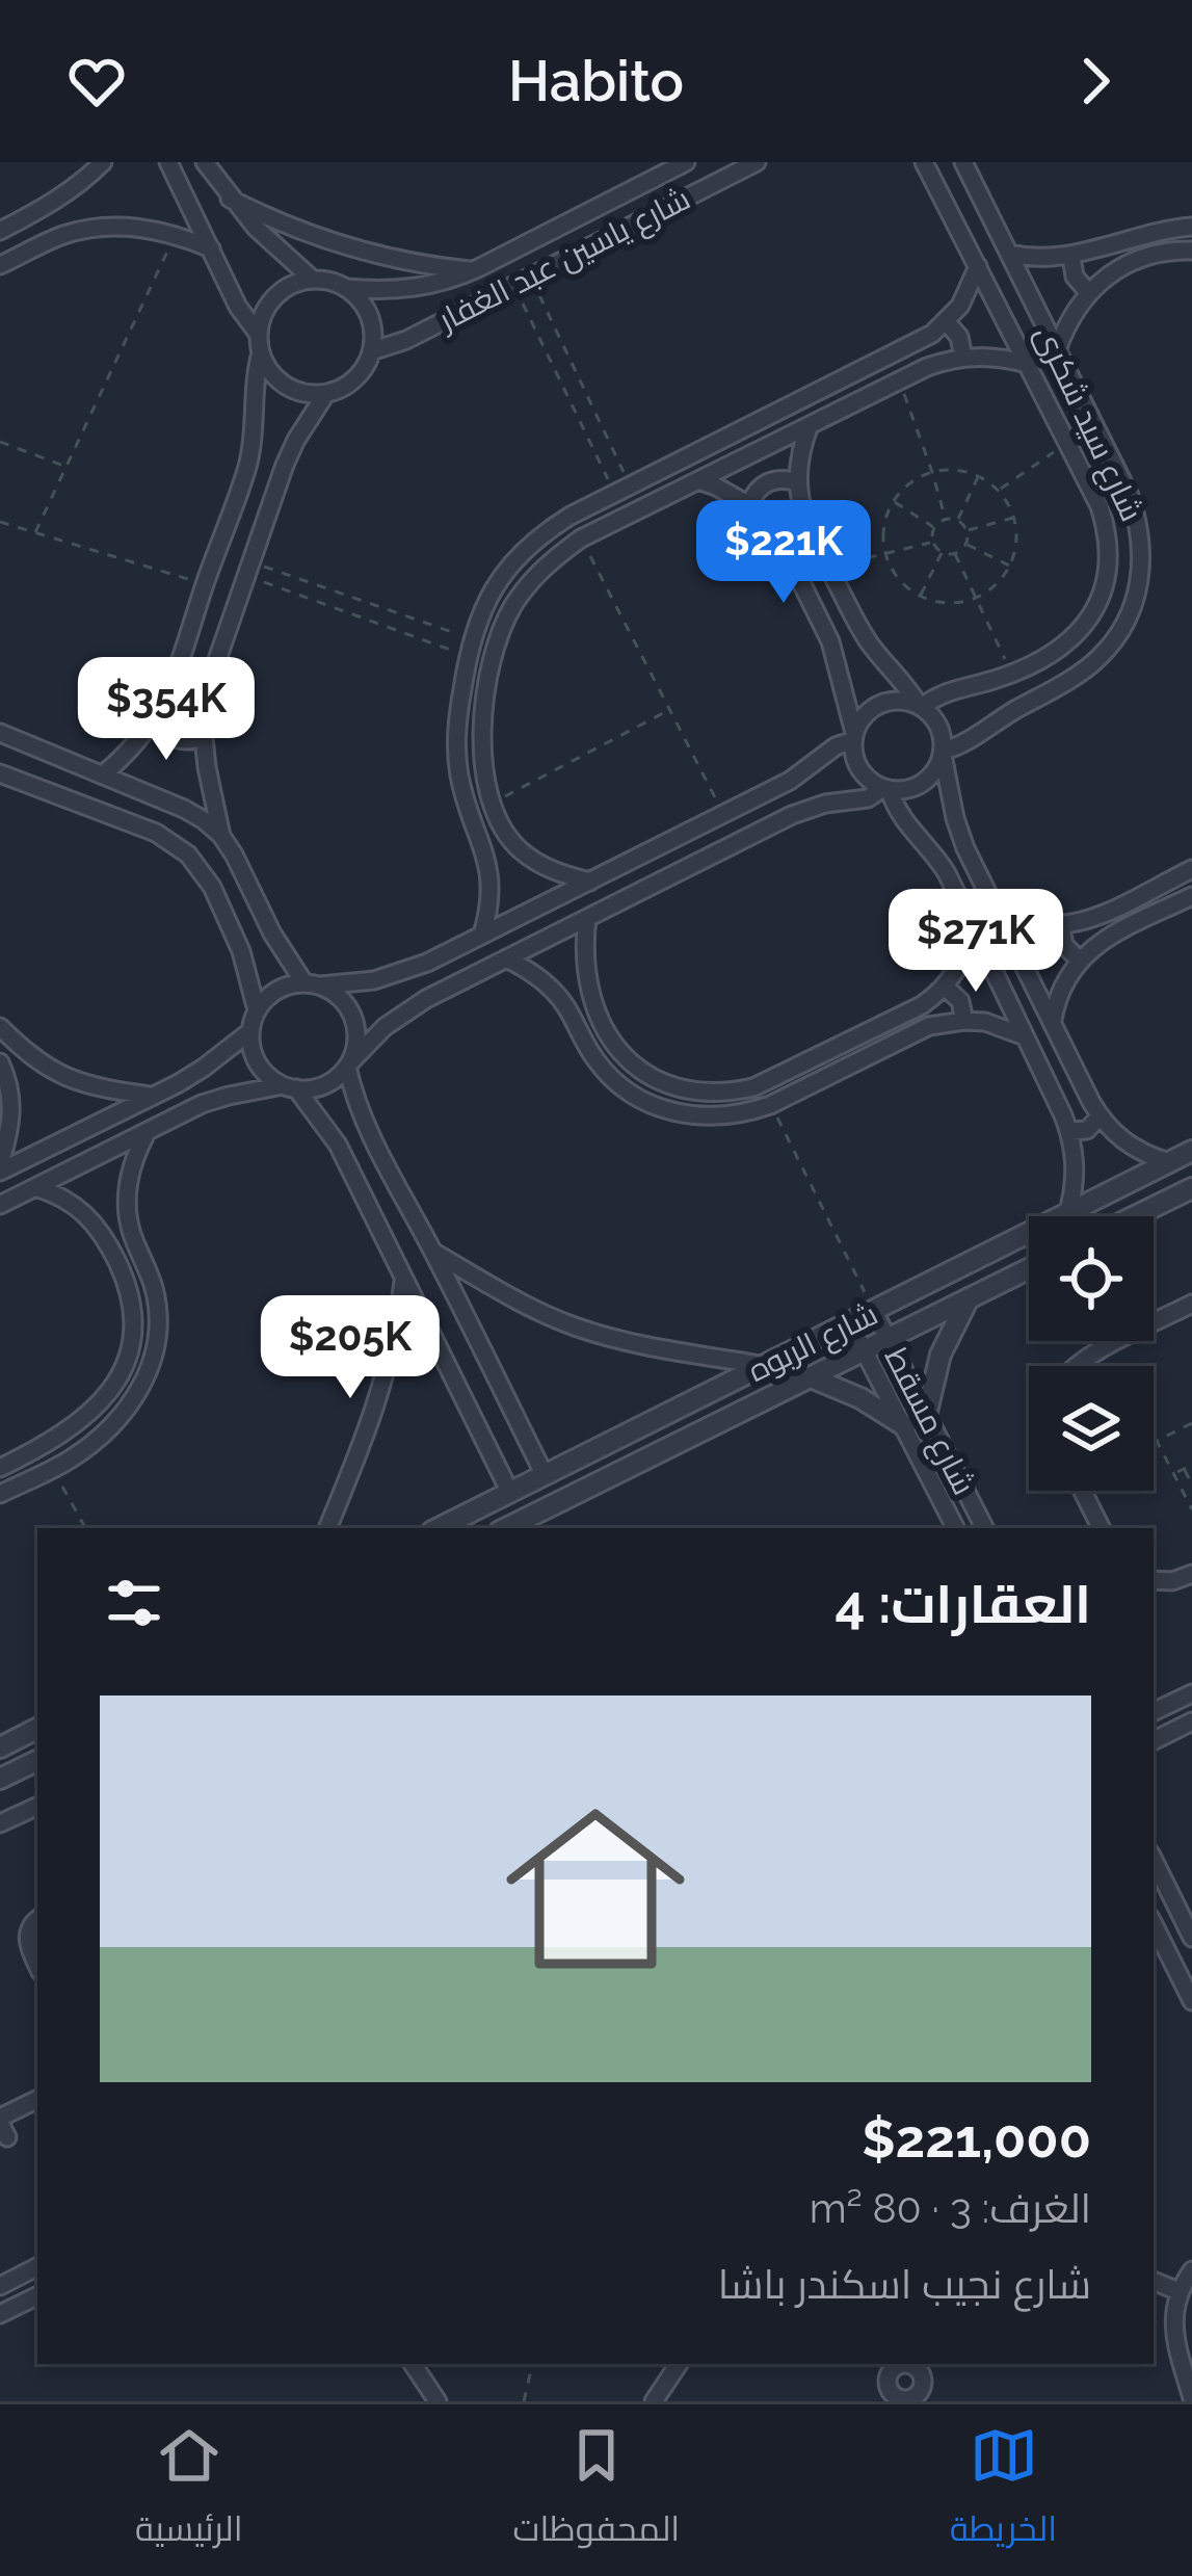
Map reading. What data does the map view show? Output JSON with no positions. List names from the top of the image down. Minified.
{"streets":{"street":["شارع ياسين عبد الغفار","شارع سيد شكرى","شارع الربوه","شارع مسقط"]},"crossings":[["شارع الربوه","شارع مسقط"]],"page":{"header":"Habito","price":["$221K","$354K","$271K","$205K"],"heading":"العقارات: 4","list":[{"name":"$221,000","note":"الغرف: 3 · 80 m² · شارع نجيب اسكندر باشا"}],"tabs":["الخريطة","المحفوظات","الرئيسية"]}}
